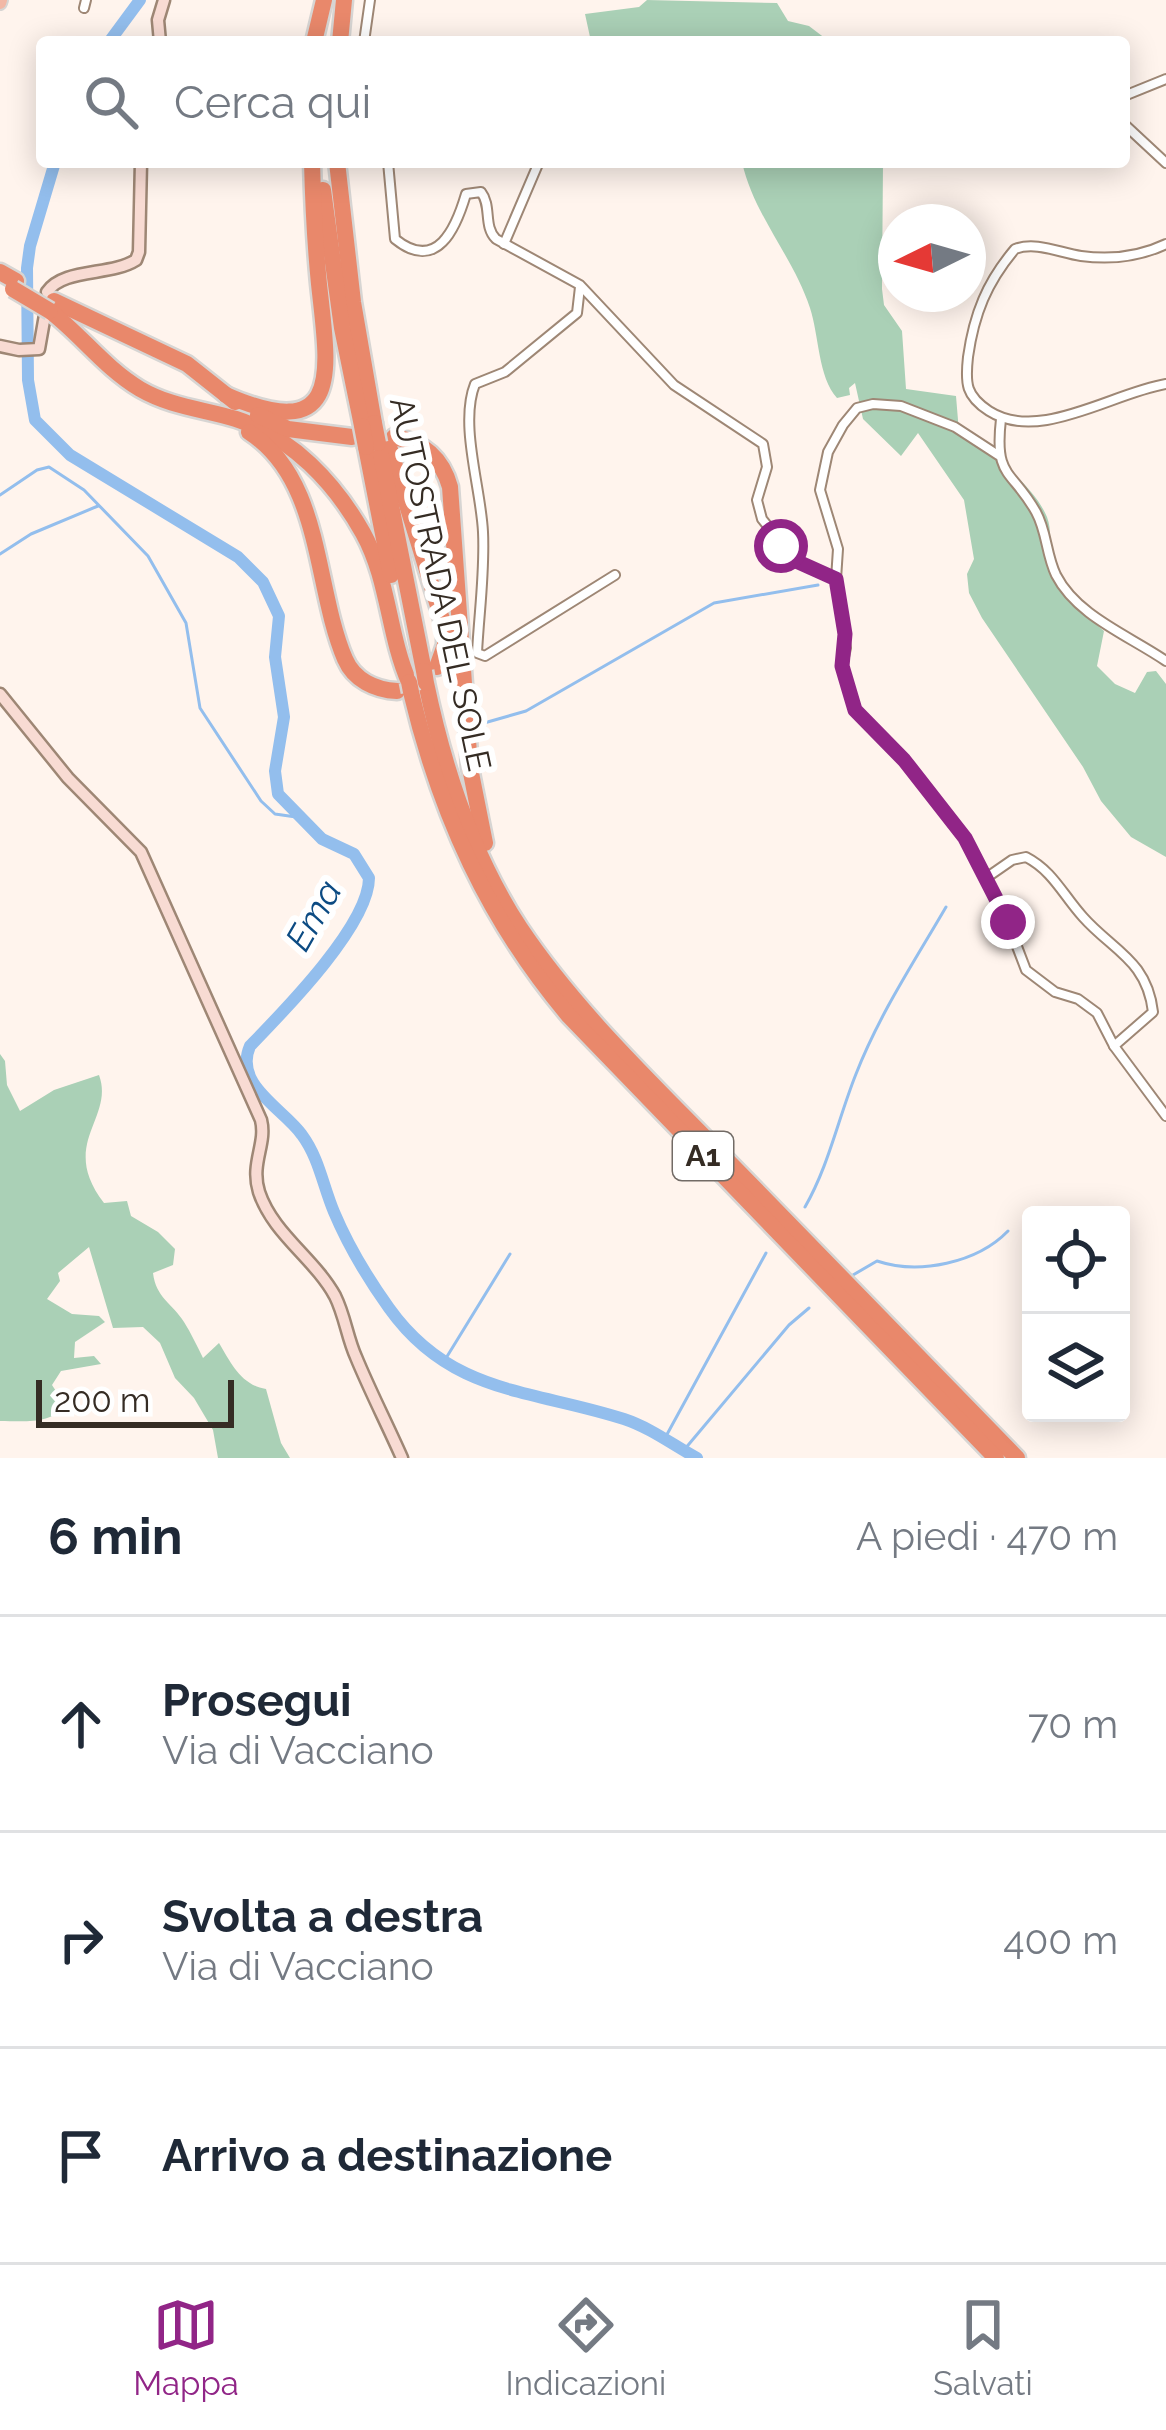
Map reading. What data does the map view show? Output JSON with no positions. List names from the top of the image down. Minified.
{"streets":{"highway":["AUTOSTRADA DEL SOLE","A1"]},"water":["Ema"],"scale_bar":"200 m","north":"left","page":{"search":"Cerca qui","scale":"200 m","heading":["6 min","A piedi · 470 m"],"list":[["Prosegui","Via di Vacciano","70 m"],["Svolta a destra","Via di Vacciano","400 m"],"Arrivo a destinazione"],"nav":["Mappa","Indicazioni","Salvati"]}}
